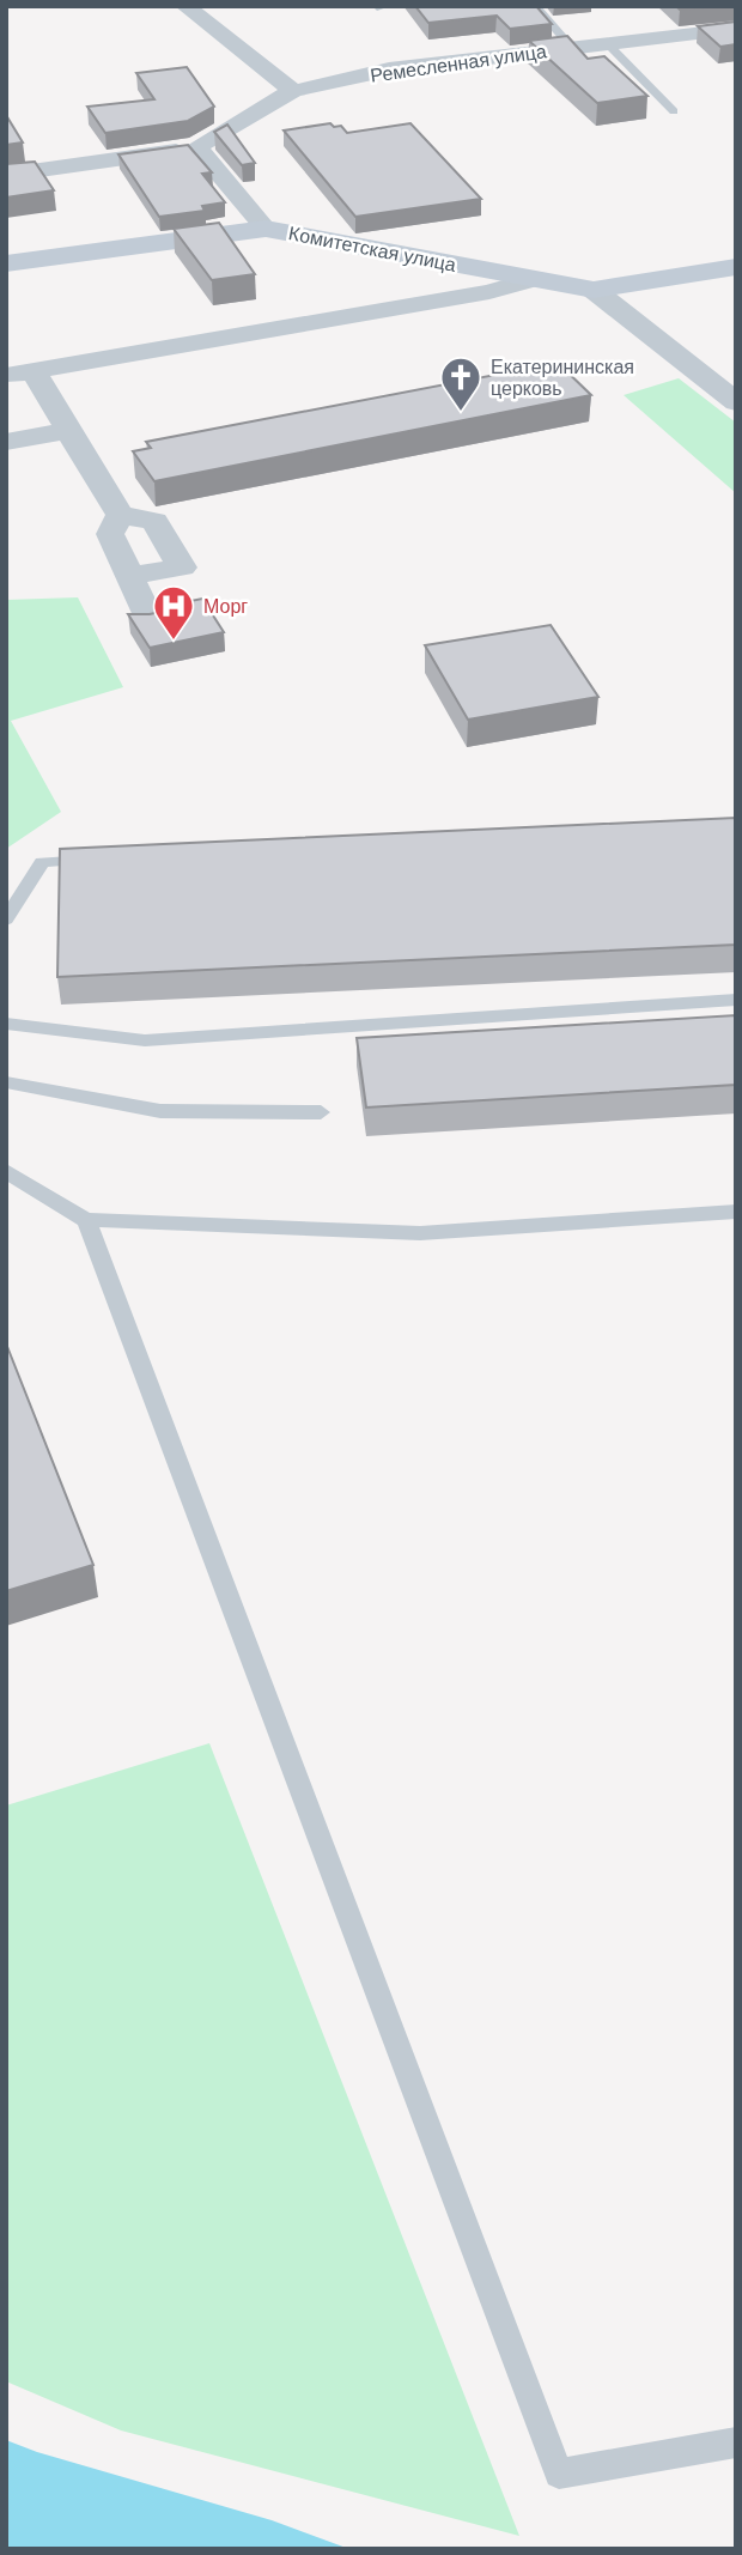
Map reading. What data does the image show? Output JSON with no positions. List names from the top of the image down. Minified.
{"streets":{"street":["Ремесленная улица","Комитетская улица"]},"places":{"church":["Екатерининская церковь"],"hospital":["Морг"]}}
